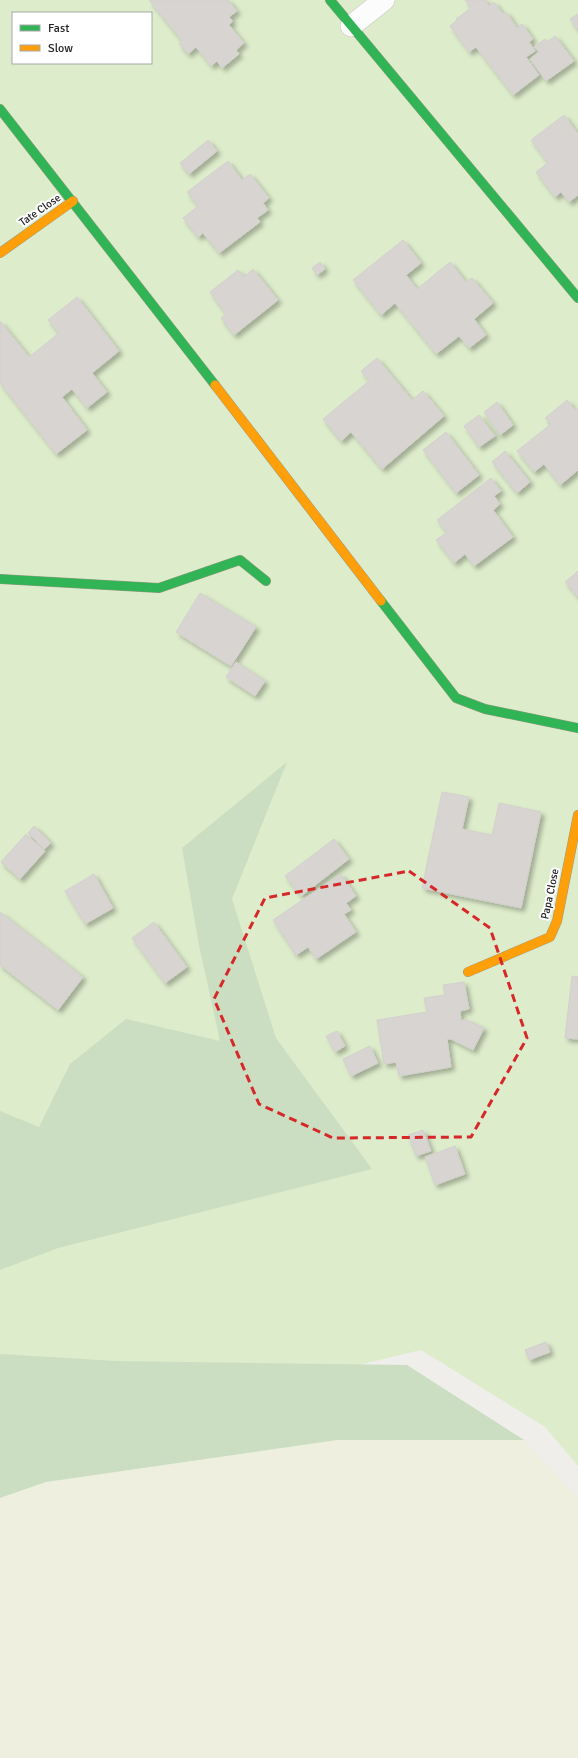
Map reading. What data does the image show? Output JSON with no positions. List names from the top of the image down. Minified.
{"streets":{"street":["Tate Close","Papa Close"]},"legend":["Fast","Slow"]}
